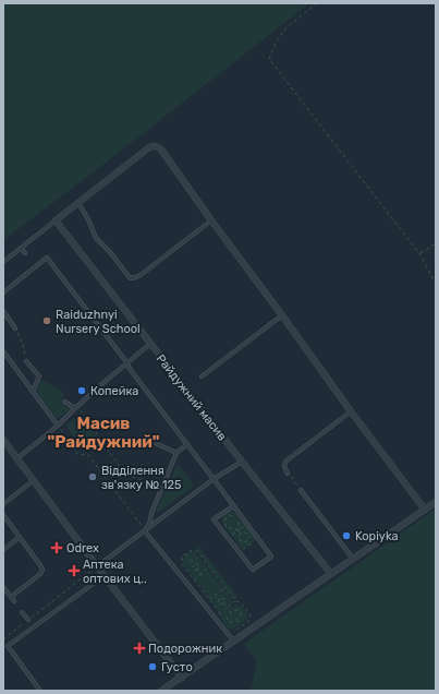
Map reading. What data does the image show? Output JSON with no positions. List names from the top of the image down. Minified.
{"streets":{"street":["Райдужний масив"]},"districts":["Масив \"Райдужний\""],"places":{"other":["Raiduzhnyi Nursery School","Копейка","Відділення зв'язку № 125","Kopiyka","Густо"],"health":["Odrex","Аптека оптових ц‥","Подорожник"]}}
